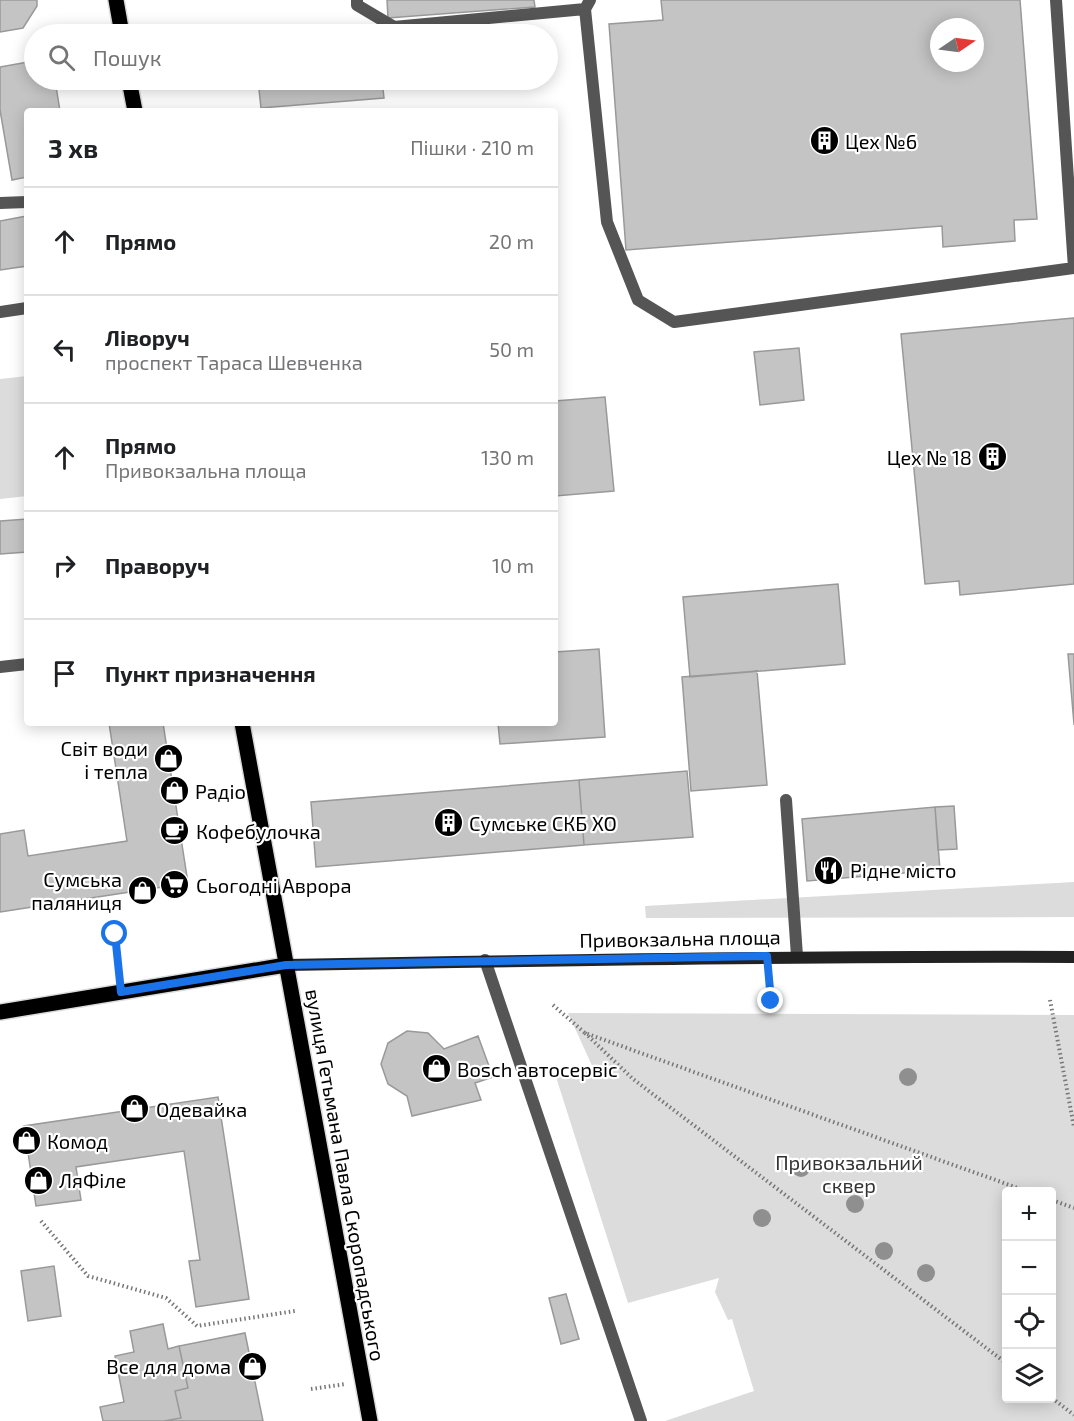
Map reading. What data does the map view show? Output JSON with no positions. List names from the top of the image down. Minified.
{"streets":{"main road":["Привокзальна площа","вулиця Гетьмана Павла Скоропадського"]},"crossings":[["Привокзальна площа","вулиця Гетьмана Павла Скоропадського"]],"parks":["Привокзальний сквер"],"places":{"building":["Цех №6","Цех № 18","Сумське СКБ ХО"],"shop":["Світ води і тепла","Радіо","Сумська паляниця","Bosch автосервіс","Одевайка","Комод","ЛяФіле","Все для дома"],"cafe":["Кофебулочка"],"restaurant":["Рідне місто"],"supermarket":["Сьогодні Аврора"]},"north":"right","page":{"search":"Пошук","heading":["3 хв","Пішки · 210 m"],"list":[["Прямо","20 m"],["Ліворуч","проспект Тараса Шевченка","50 m"],["Прямо","Привокзальна площа","130 m"],["Праворуч","10 m"],"Пункт призначення"],"map_buttons":["+","−"]}}
